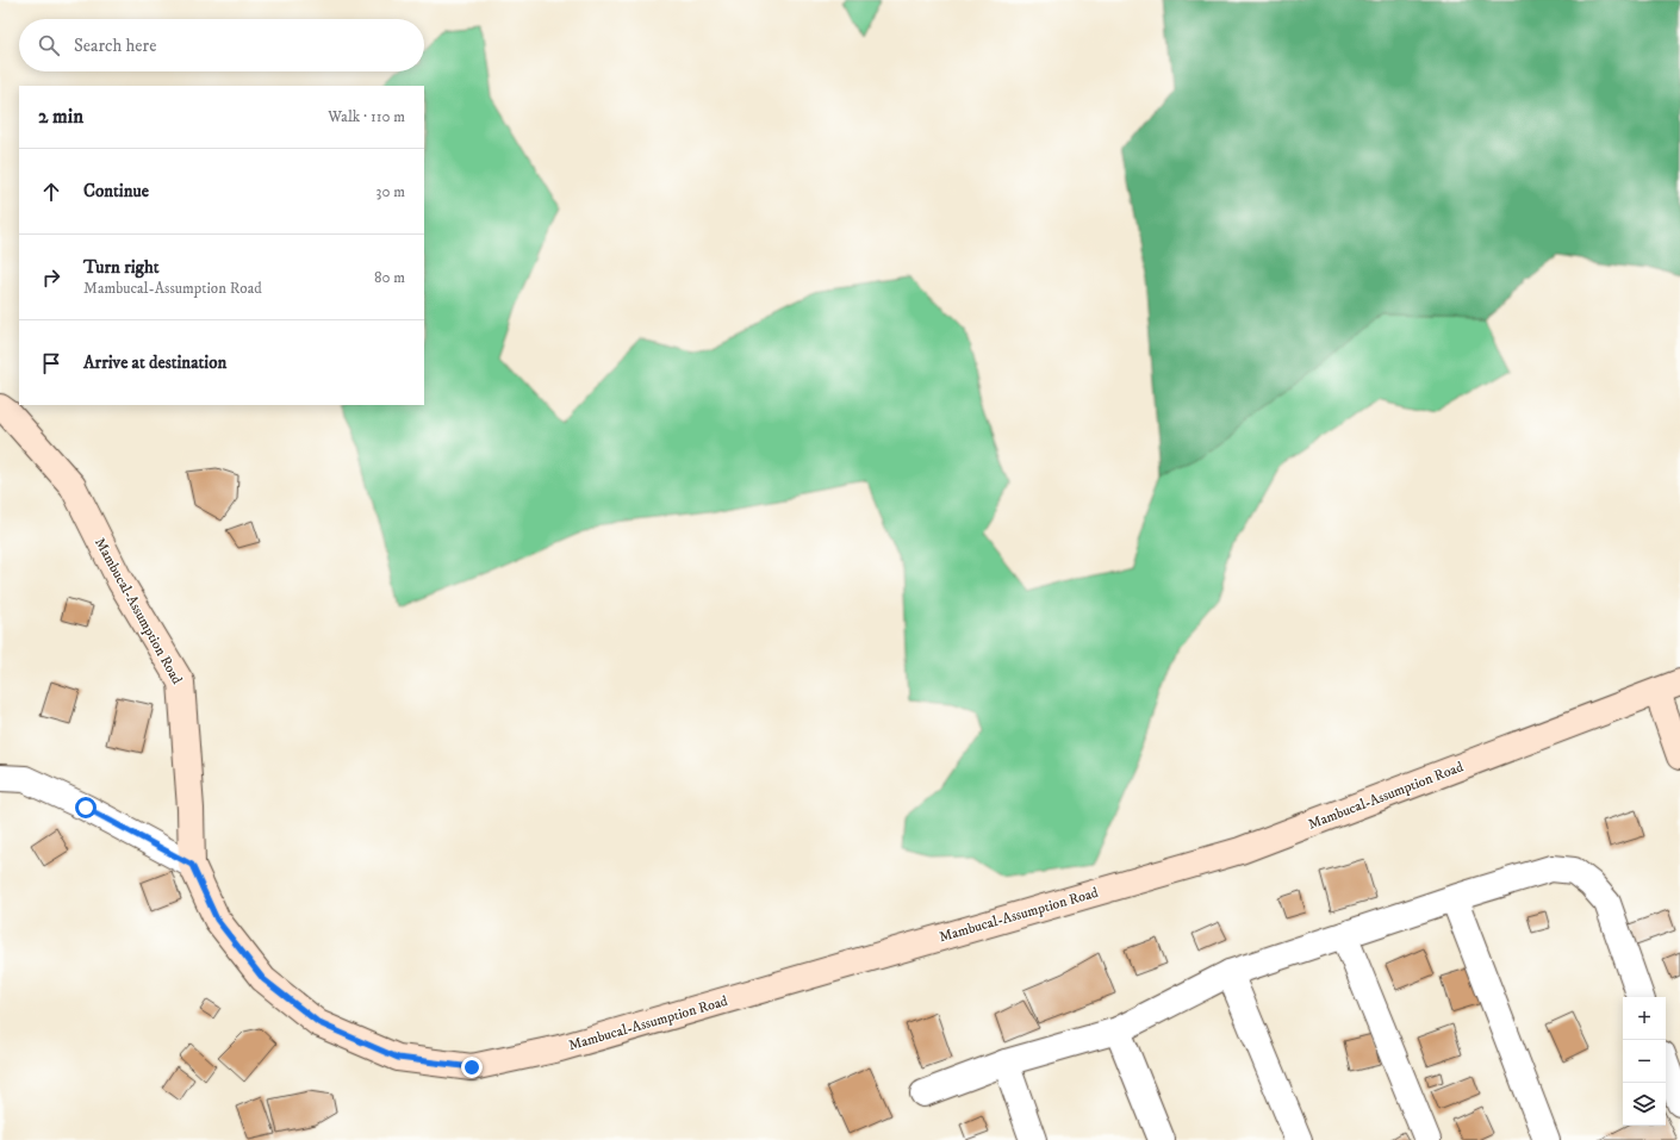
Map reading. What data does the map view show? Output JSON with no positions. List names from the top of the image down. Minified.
{"streets":{"street":["Mambucal-Assumption Road"]},"page":{"search":"Search here","heading":["2 min","Walk · 110 m"],"list":[["Continue","30 m"],["Turn right","Mambucal-Assumption Road","80 m"],"Arrive at destination"],"map_buttons":["+","−"]}}
